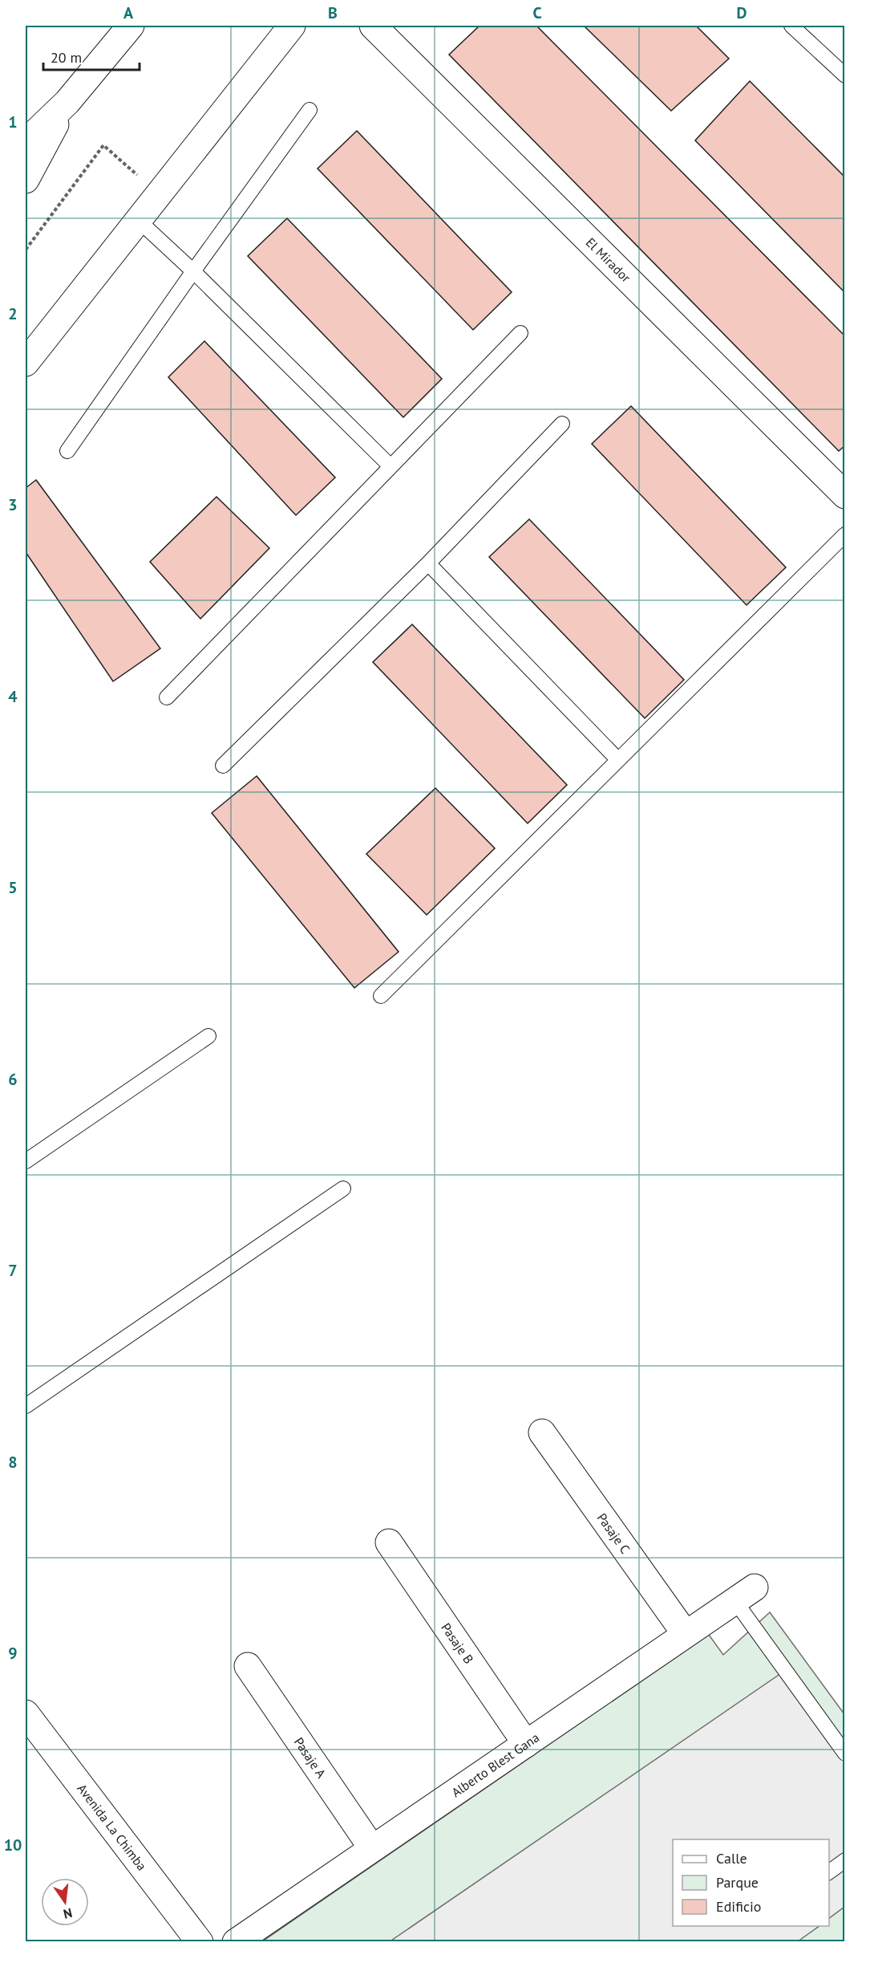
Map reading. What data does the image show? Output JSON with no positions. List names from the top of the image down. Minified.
{"streets":{"main road":["El Mirador","Pasaje C","Pasaje B","Pasaje A","Alberto Blest Gana","Avenida La Chimba"]},"crossings":[["Pasaje C","Alberto Blest Gana"],["Pasaje B","Alberto Blest Gana"],["Pasaje A","Alberto Blest Gana"]],"legend":["Calle","Parque","Edificio"],"scale_bar":"20 m","north":"bottom","grid":{"columns":["A","B","C","D"],"rows":["1","2","3","4","5","6","7","8","9","10"]}}
